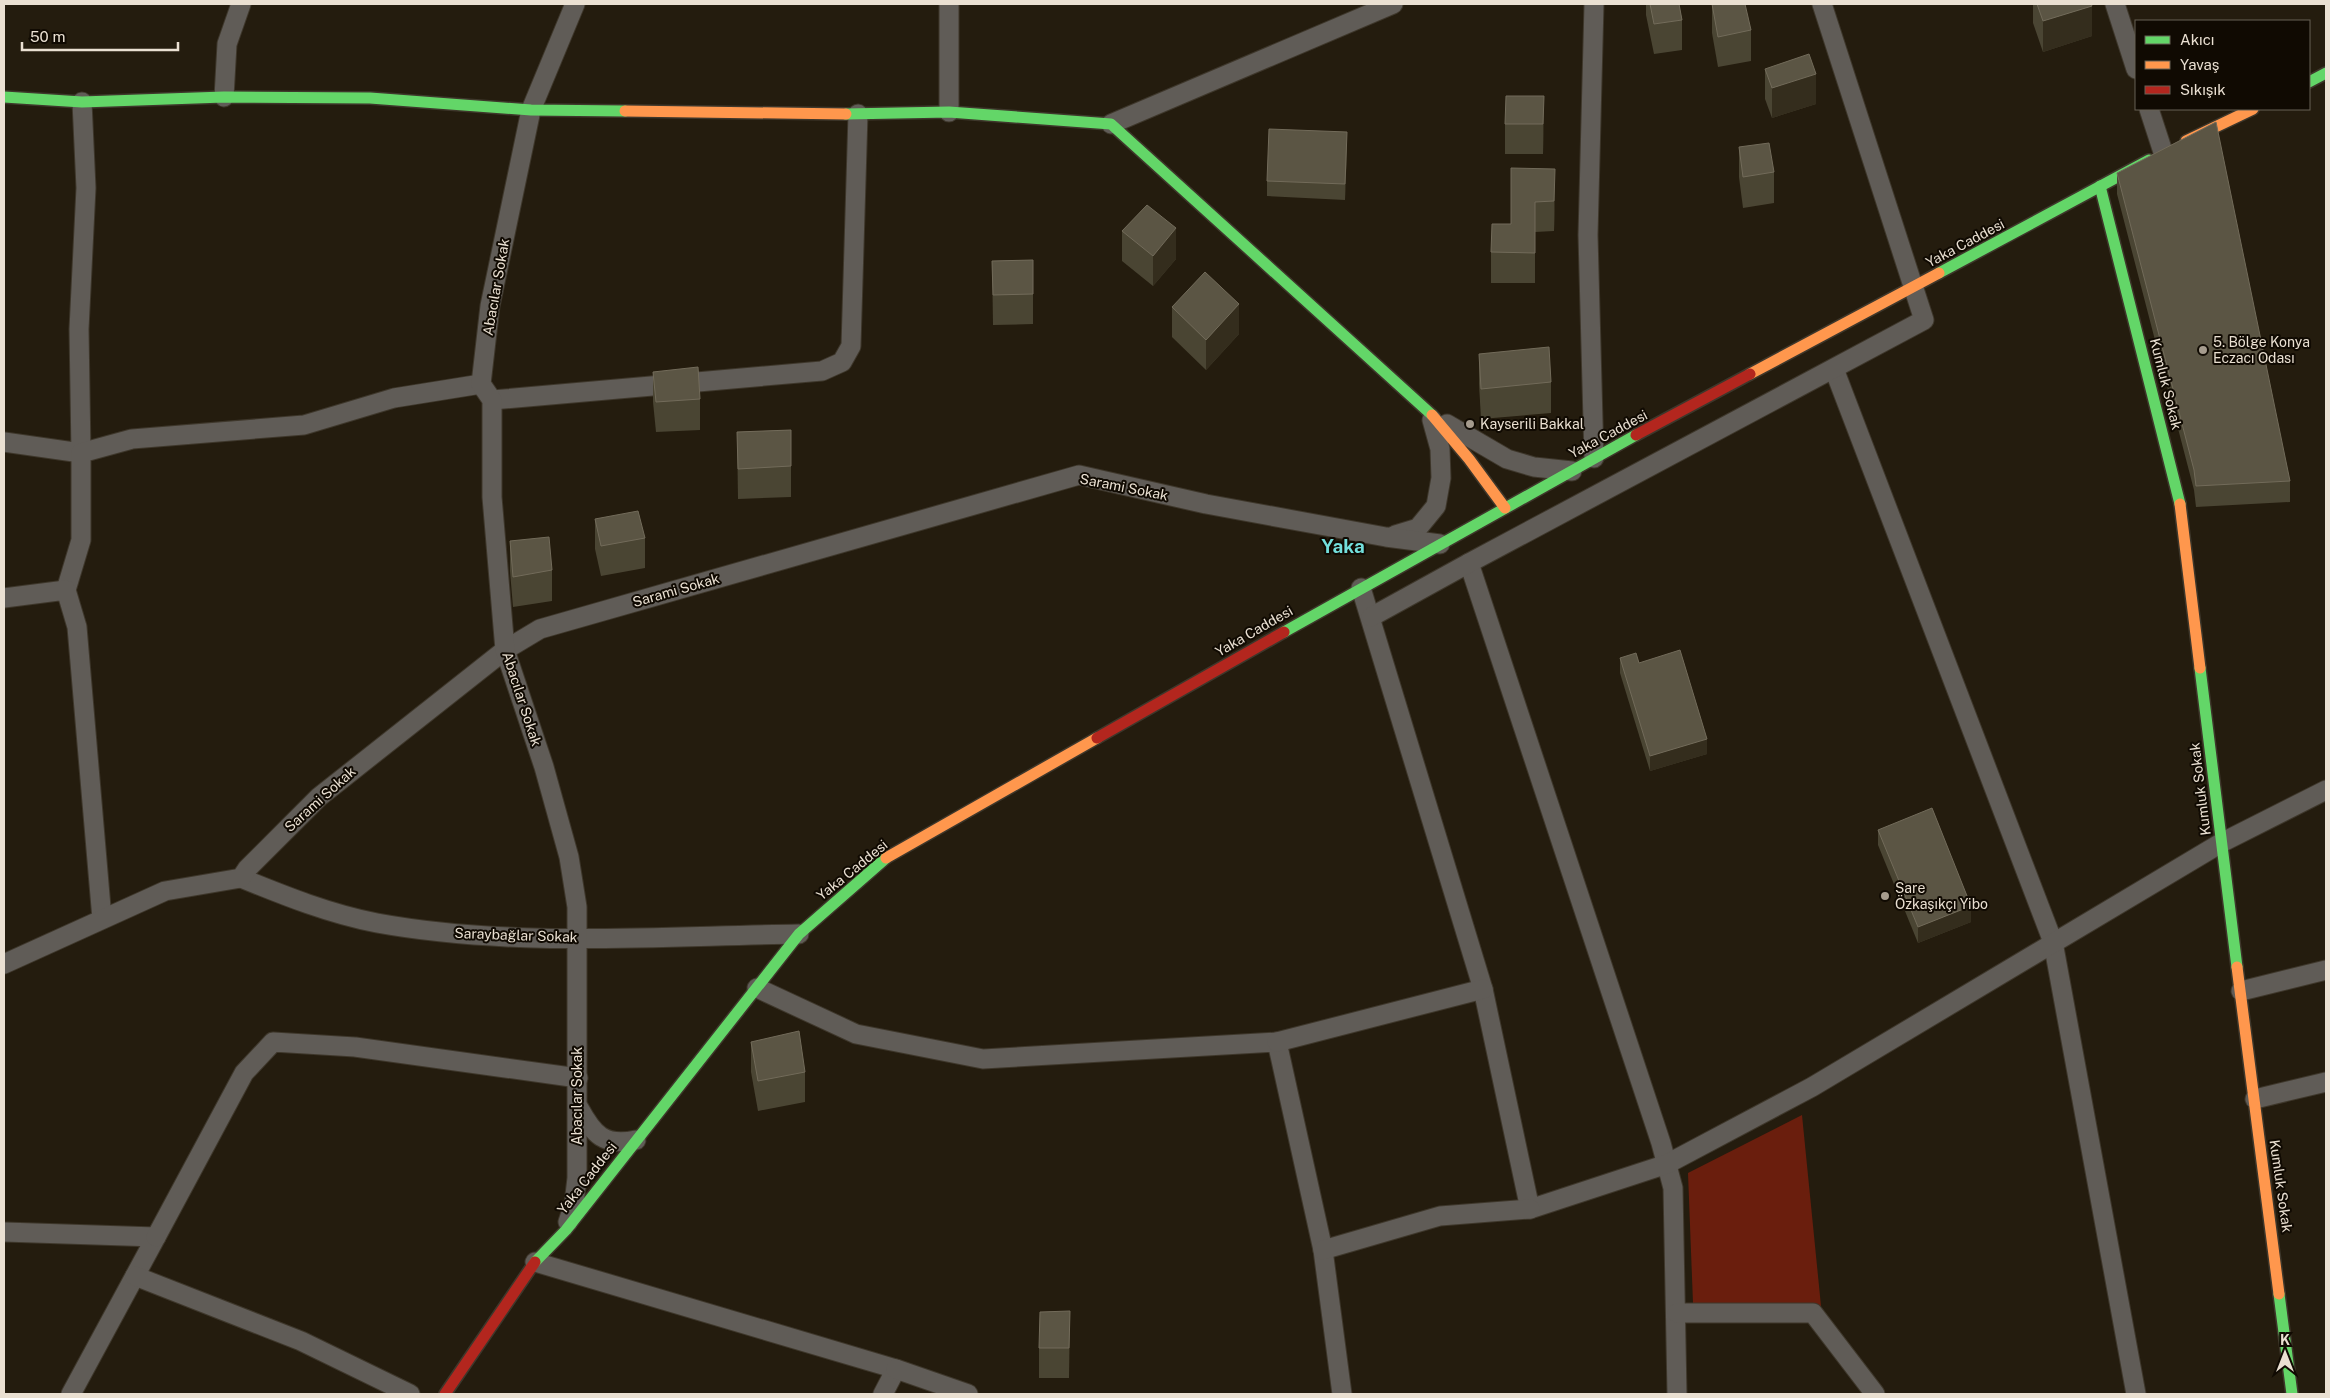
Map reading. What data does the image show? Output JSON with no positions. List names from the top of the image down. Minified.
{"streets":{"street":["Yaka Caddesi","Abacılar Sokak","Kumluk Sokak","Sarami Sokak","Saraybağlar Sokak"]},"crossings":[["Yaka Caddesi","Abacılar Sokak"],["Yaka Caddesi","Kumluk Sokak"],["Yaka Caddesi","Sarami Sokak"],["Yaka Caddesi","Saraybağlar Sokak"],["Abacılar Sokak","Sarami Sokak"],["Abacılar Sokak","Saraybağlar Sokak"],["Sarami Sokak","Saraybağlar Sokak"]],"districts":["Yaka"],"places":["5. Bölge Konya Eczacı Odası","Kayserili Bakkal","Sare Özkaşıkçı Yibo"],"legend":["Akıcı","Yavaş","Sıkışık"],"scale_bar":"50 m","north":"top"}
